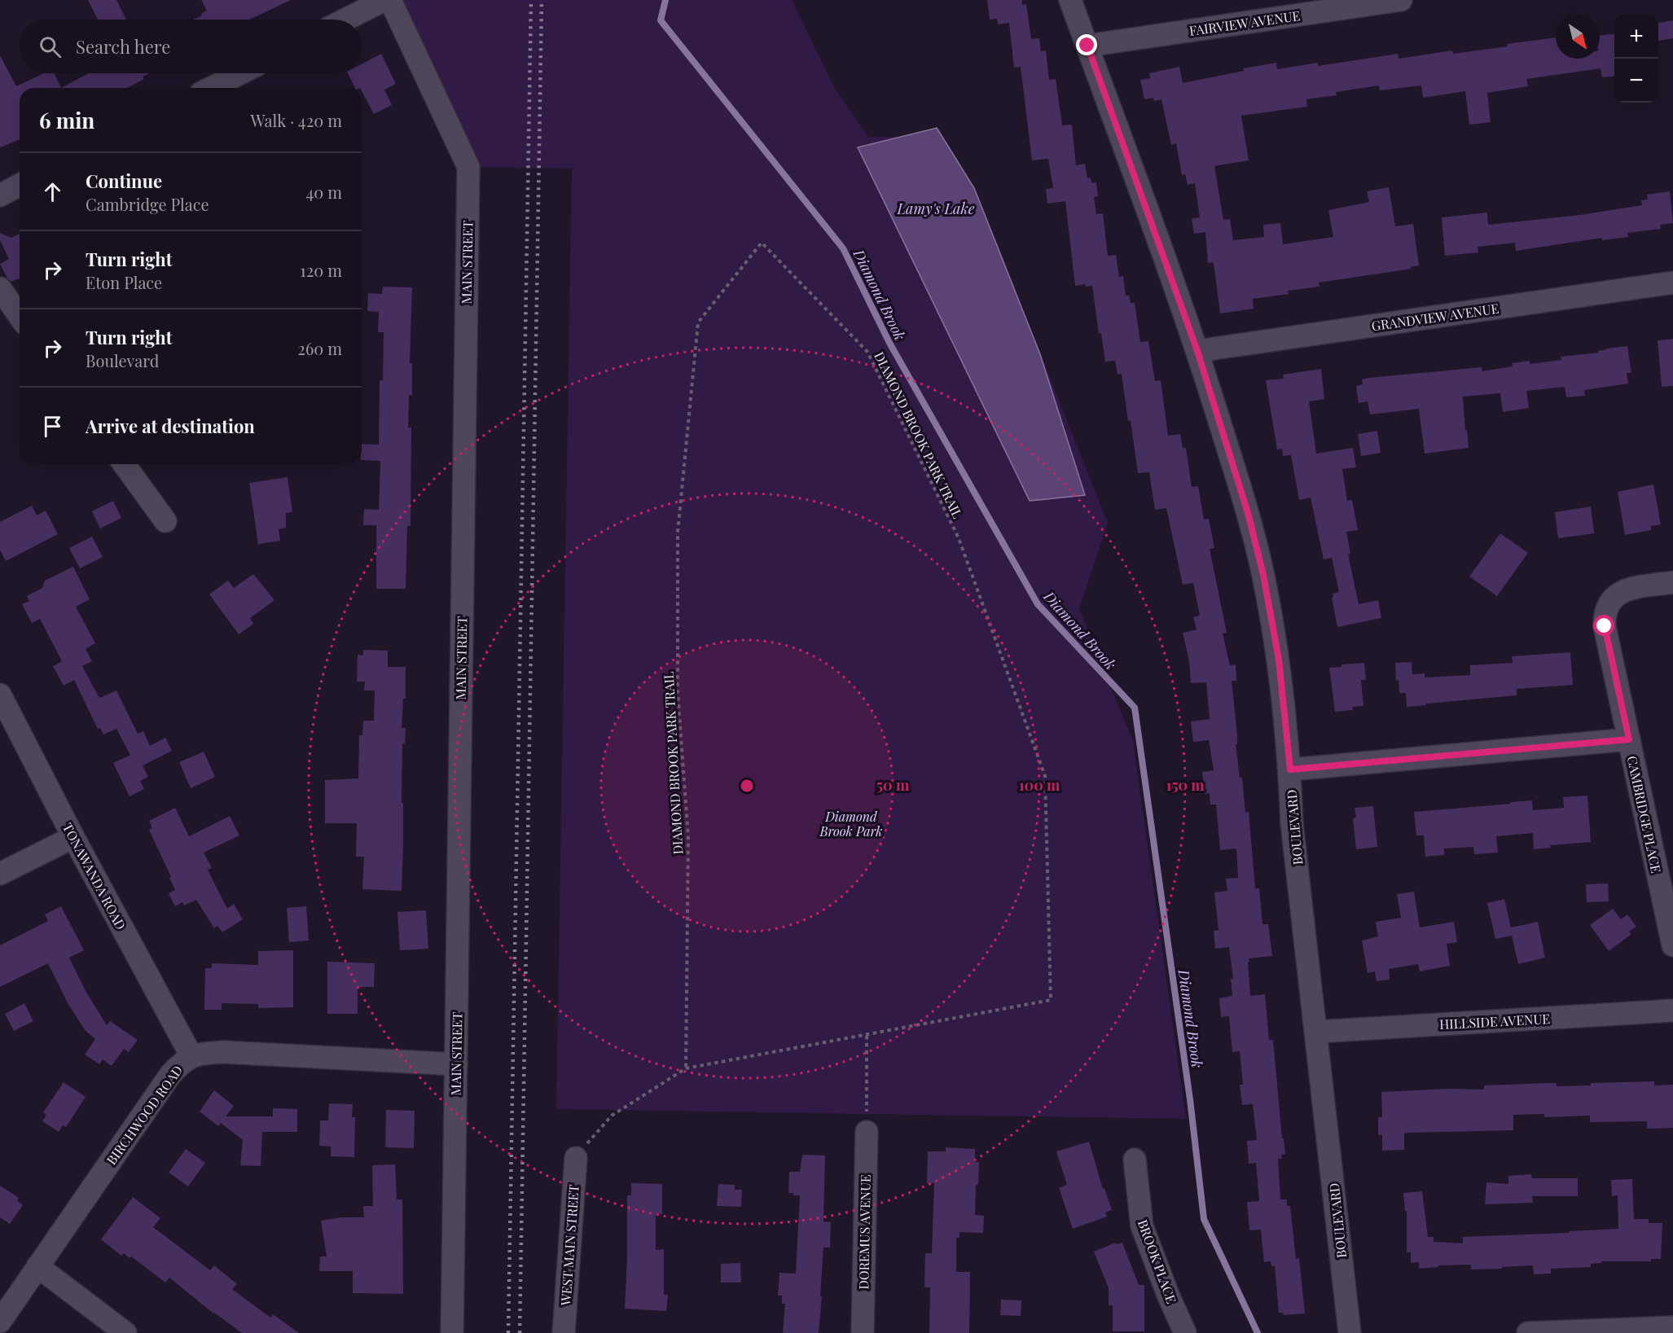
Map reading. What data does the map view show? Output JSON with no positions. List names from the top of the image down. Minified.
{"streets":{"street":["FAIRVIEW AVENUE","MAIN STREET","GRANDVIEW AVENUE","CAMBRIDGE PLACE","BOULEVARD","TONAWANDA ROAD","HILLSIDE AVENUE","BIRCHWOOD ROAD","DOREMUS AVENUE","WEST MAIN STREET","BROOK PLACE"],"path":["DIAMOND BROOK PARK TRAIL"]},"crossings":[["FAIRVIEW AVENUE","BOULEVARD"],["MAIN STREET","BIRCHWOOD ROAD"],["GRANDVIEW AVENUE","BOULEVARD"],["DIAMOND BROOK PARK TRAIL","WEST MAIN STREET"],["BOULEVARD","HILLSIDE AVENUE"],["TONAWANDA ROAD","BIRCHWOOD ROAD"]],"water":["Lamy's Lake","Diamond Brook"],"parks":["Diamond Brook Park"],"north":"bottom right","page":{"map_buttons":["+","−"],"search":"Search here","heading":["6 min","Walk · 420 m"],"list":[["Continue","Cambridge Place","40 m"],["Turn right","Eton Place","120 m"],["Turn right","Boulevard","260 m"],"Arrive at destination"]},"rings":["50 m","100 m","150 m"]}
